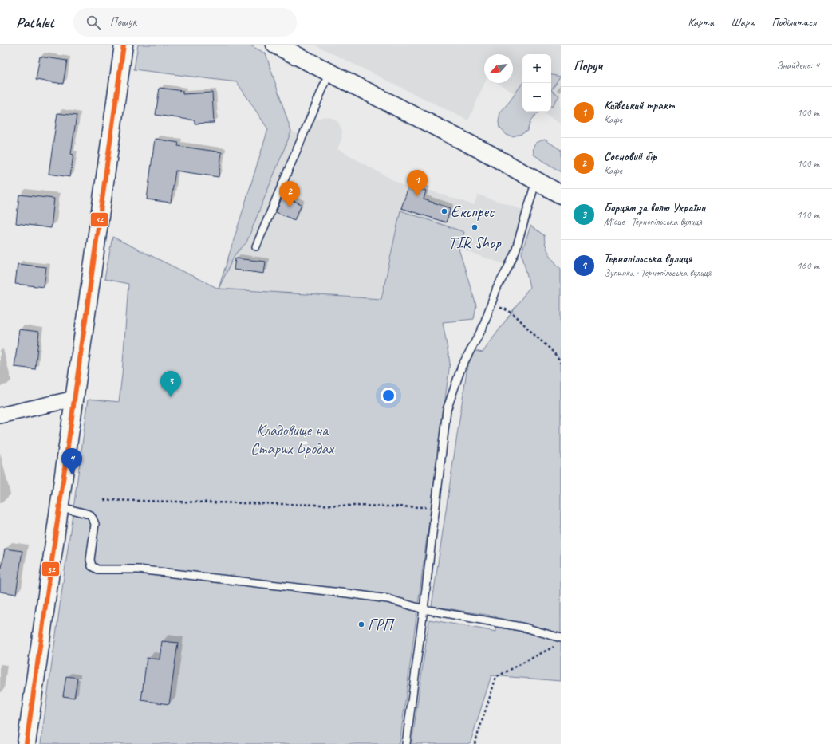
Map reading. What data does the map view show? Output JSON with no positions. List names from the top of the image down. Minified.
{"parks":["Кладовище на Старих Бродах"],"places":["Експрес","TIR Shop","ГРП"],"lines":["transit line 32"],"north":"bottom left","page":{"header":"Pathlet","search":"Пошук","nav":["Карта","Шари","Поділитися"],"heading":["Поруч","Знайдено: 4"],"map_buttons":["+","−"],"list":[{"mark":"1","name":"Київський тракт","note":"Кафе","value":"100 m"},{"mark":"2","name":"Сосновий бір","note":"Кафе","value":"100 m"},{"mark":"3","name":"Борцям за волю України","note":"Місце · Тернопільська вулиця","value":"110 m"},{"mark":"4","name":"Тернопільська вулиця","note":"Зупинка · Тернопільська вулиця","value":"160 m"}],"pins":["1","2","3","4"]}}
